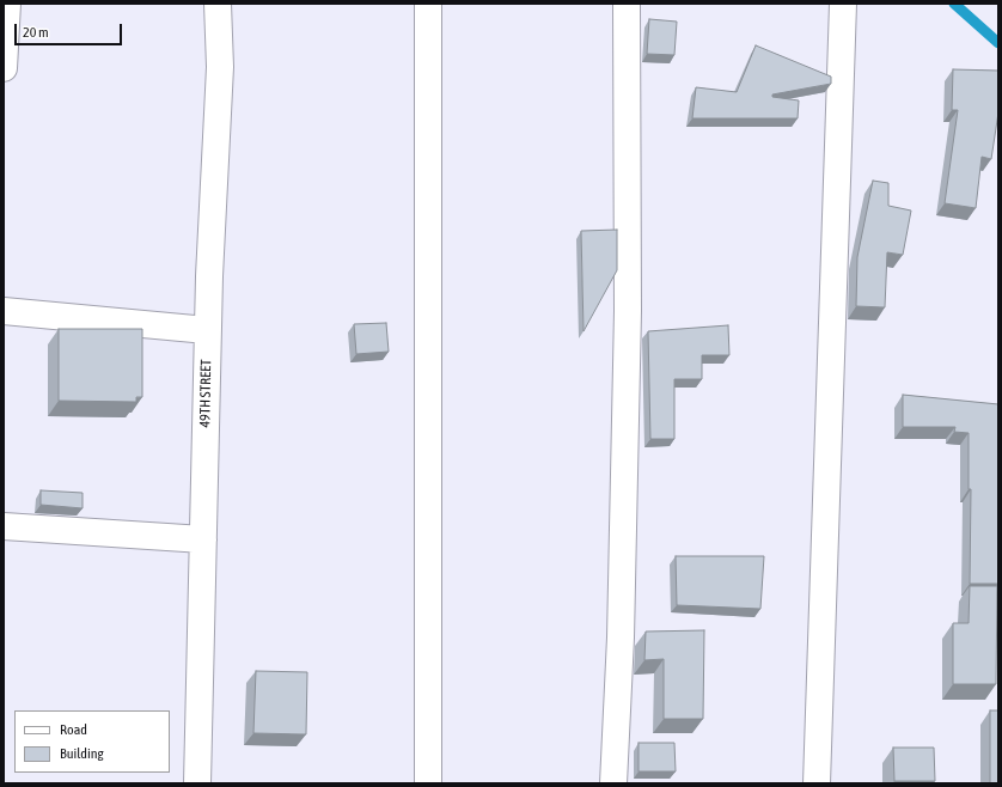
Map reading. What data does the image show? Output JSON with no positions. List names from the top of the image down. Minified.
{"streets":{"street":["49TH STREET"]},"legend":["Road","Building"],"scale_bar":"20 m"}
